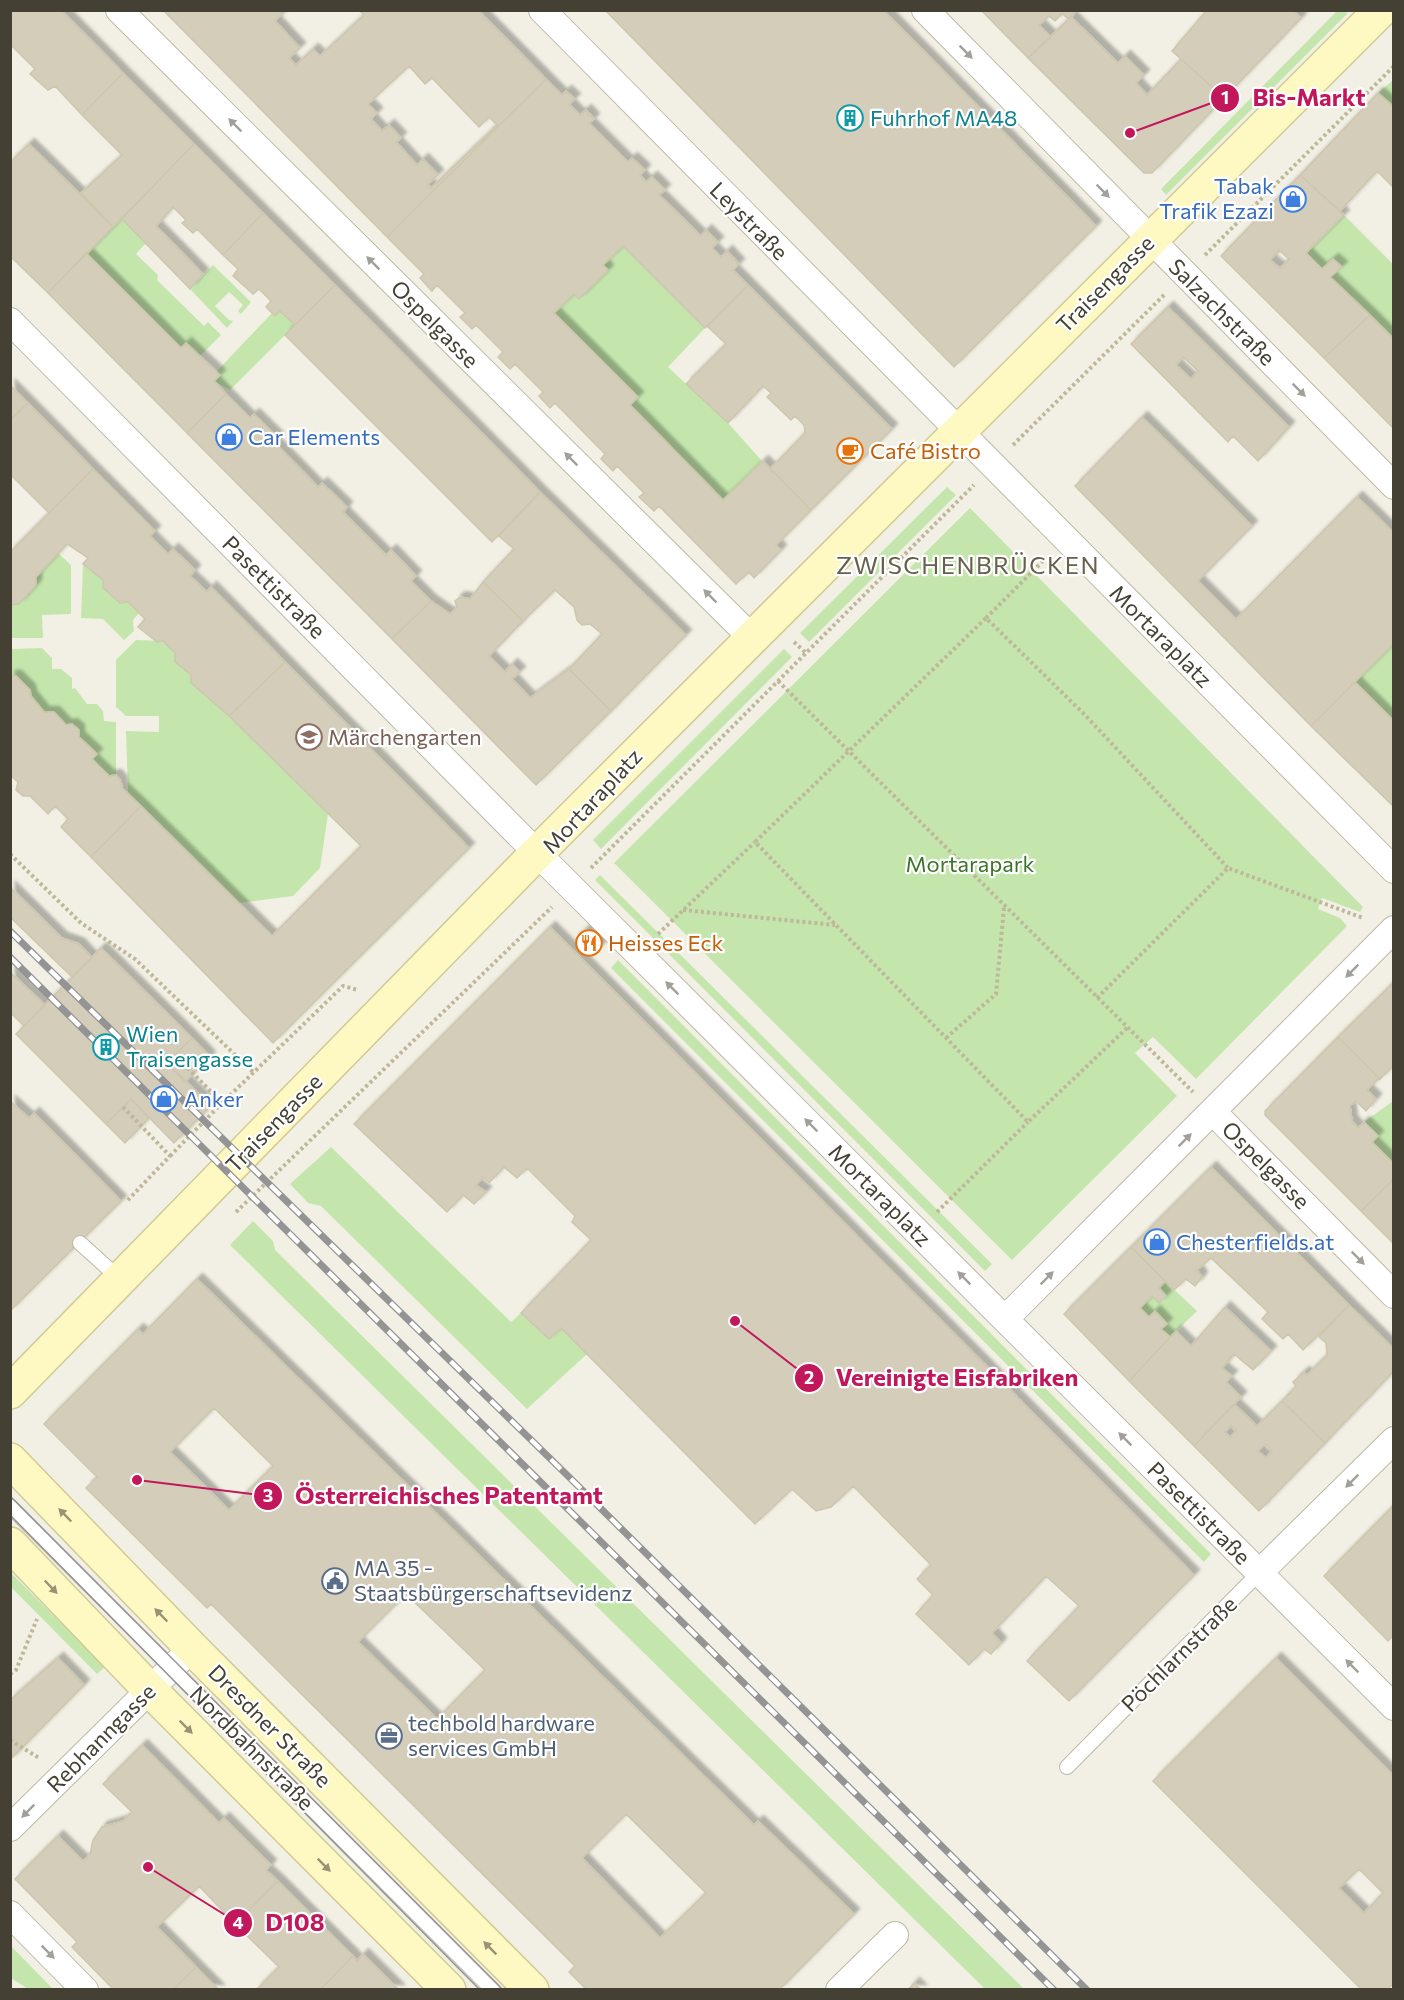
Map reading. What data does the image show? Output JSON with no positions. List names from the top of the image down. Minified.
{"streets":{"street":["Leystraße","Traisengasse","Salzachstraße","Ospelgasse","Pasettistraße","Mortaraplatz","Pöchlarnstraße","Dresdner Straße","Rebhanngasse"],"lane":["Nordbahnstraße"]},"crossings":[["Leystraße","Traisengasse"],["Leystraße","Mortaraplatz"],["Traisengasse","Salzachstraße"],["Traisengasse","Pasettistraße"],["Traisengasse","Mortaraplatz"],["Ospelgasse","Mortaraplatz"],["Pasettistraße","Mortaraplatz"],["Pasettistraße","Pöchlarnstraße"],["Dresdner Straße","Rebhanngasse"],["Dresdner Straße","Nordbahnstraße"],["Rebhanngasse","Nordbahnstraße"]],"one_way":["Salzachstraße","Pasettistraße","Pöchlarnstraße","Rebhanngasse"],"districts":["ZWISCHENBRÜCKEN"],"parks":["Mortarapark"],"places":{"building":["Fuhrhof MA48","Wien Traisengasse"],"other":["Bis-Markt","Vereinigte Eisfabriken","Österreichisches Patentamt","D108"],"shop":["Tabak Trafik Ezazi","Car Elements","Anker","Chesterfields.at"],"cafe":["Café Bistro"],"school or university":["Märchengarten"],"restaurant":["Heisses Eck"],"public building":["MA 35 - Staatsbürgerschaftsevidenz"],"office":["techbold hardware services GmbH"]}}
